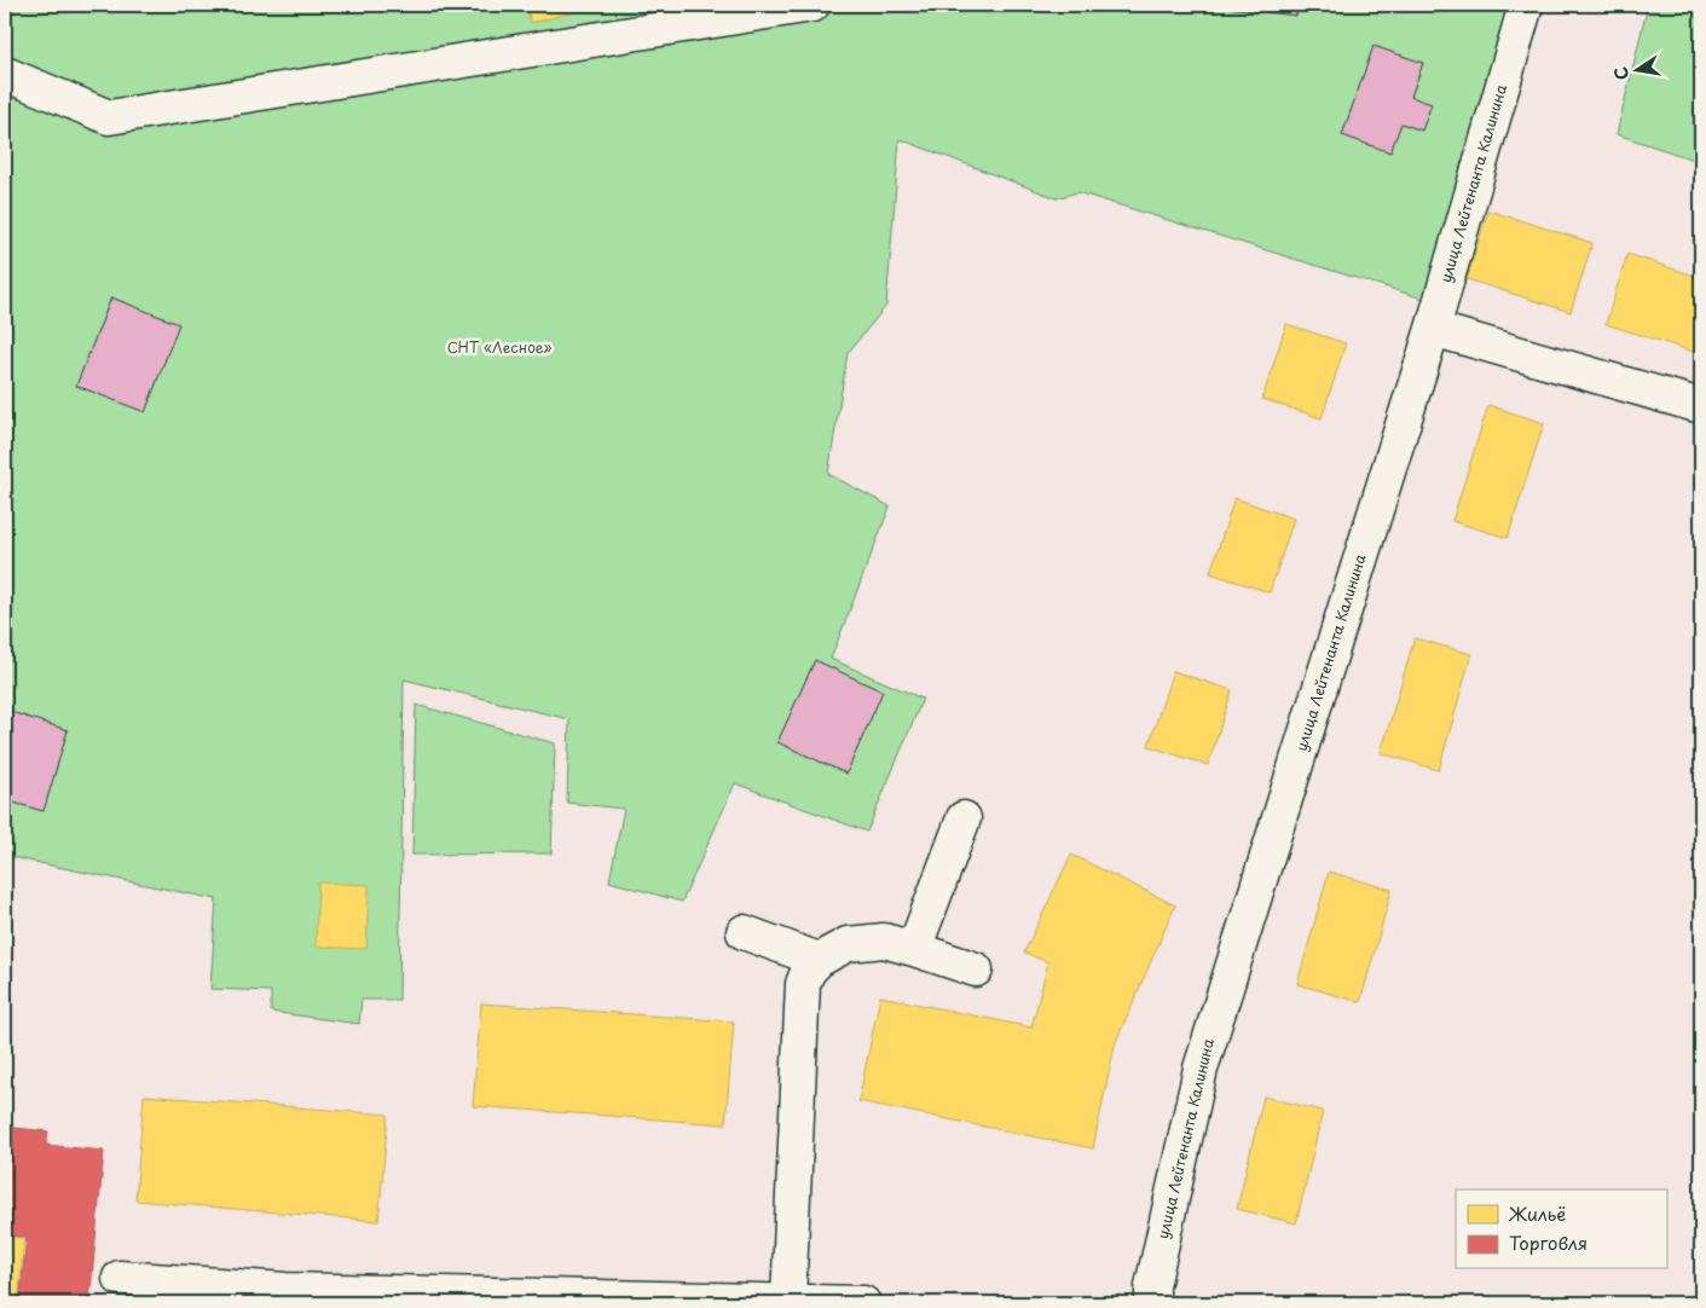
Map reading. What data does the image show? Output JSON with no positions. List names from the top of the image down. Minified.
{"streets":{"street":["улица Лейтенанта Калинина"]},"parks":["СНТ «Лесное»"],"legend":["Жильё","Торговля"],"north":"left"}
